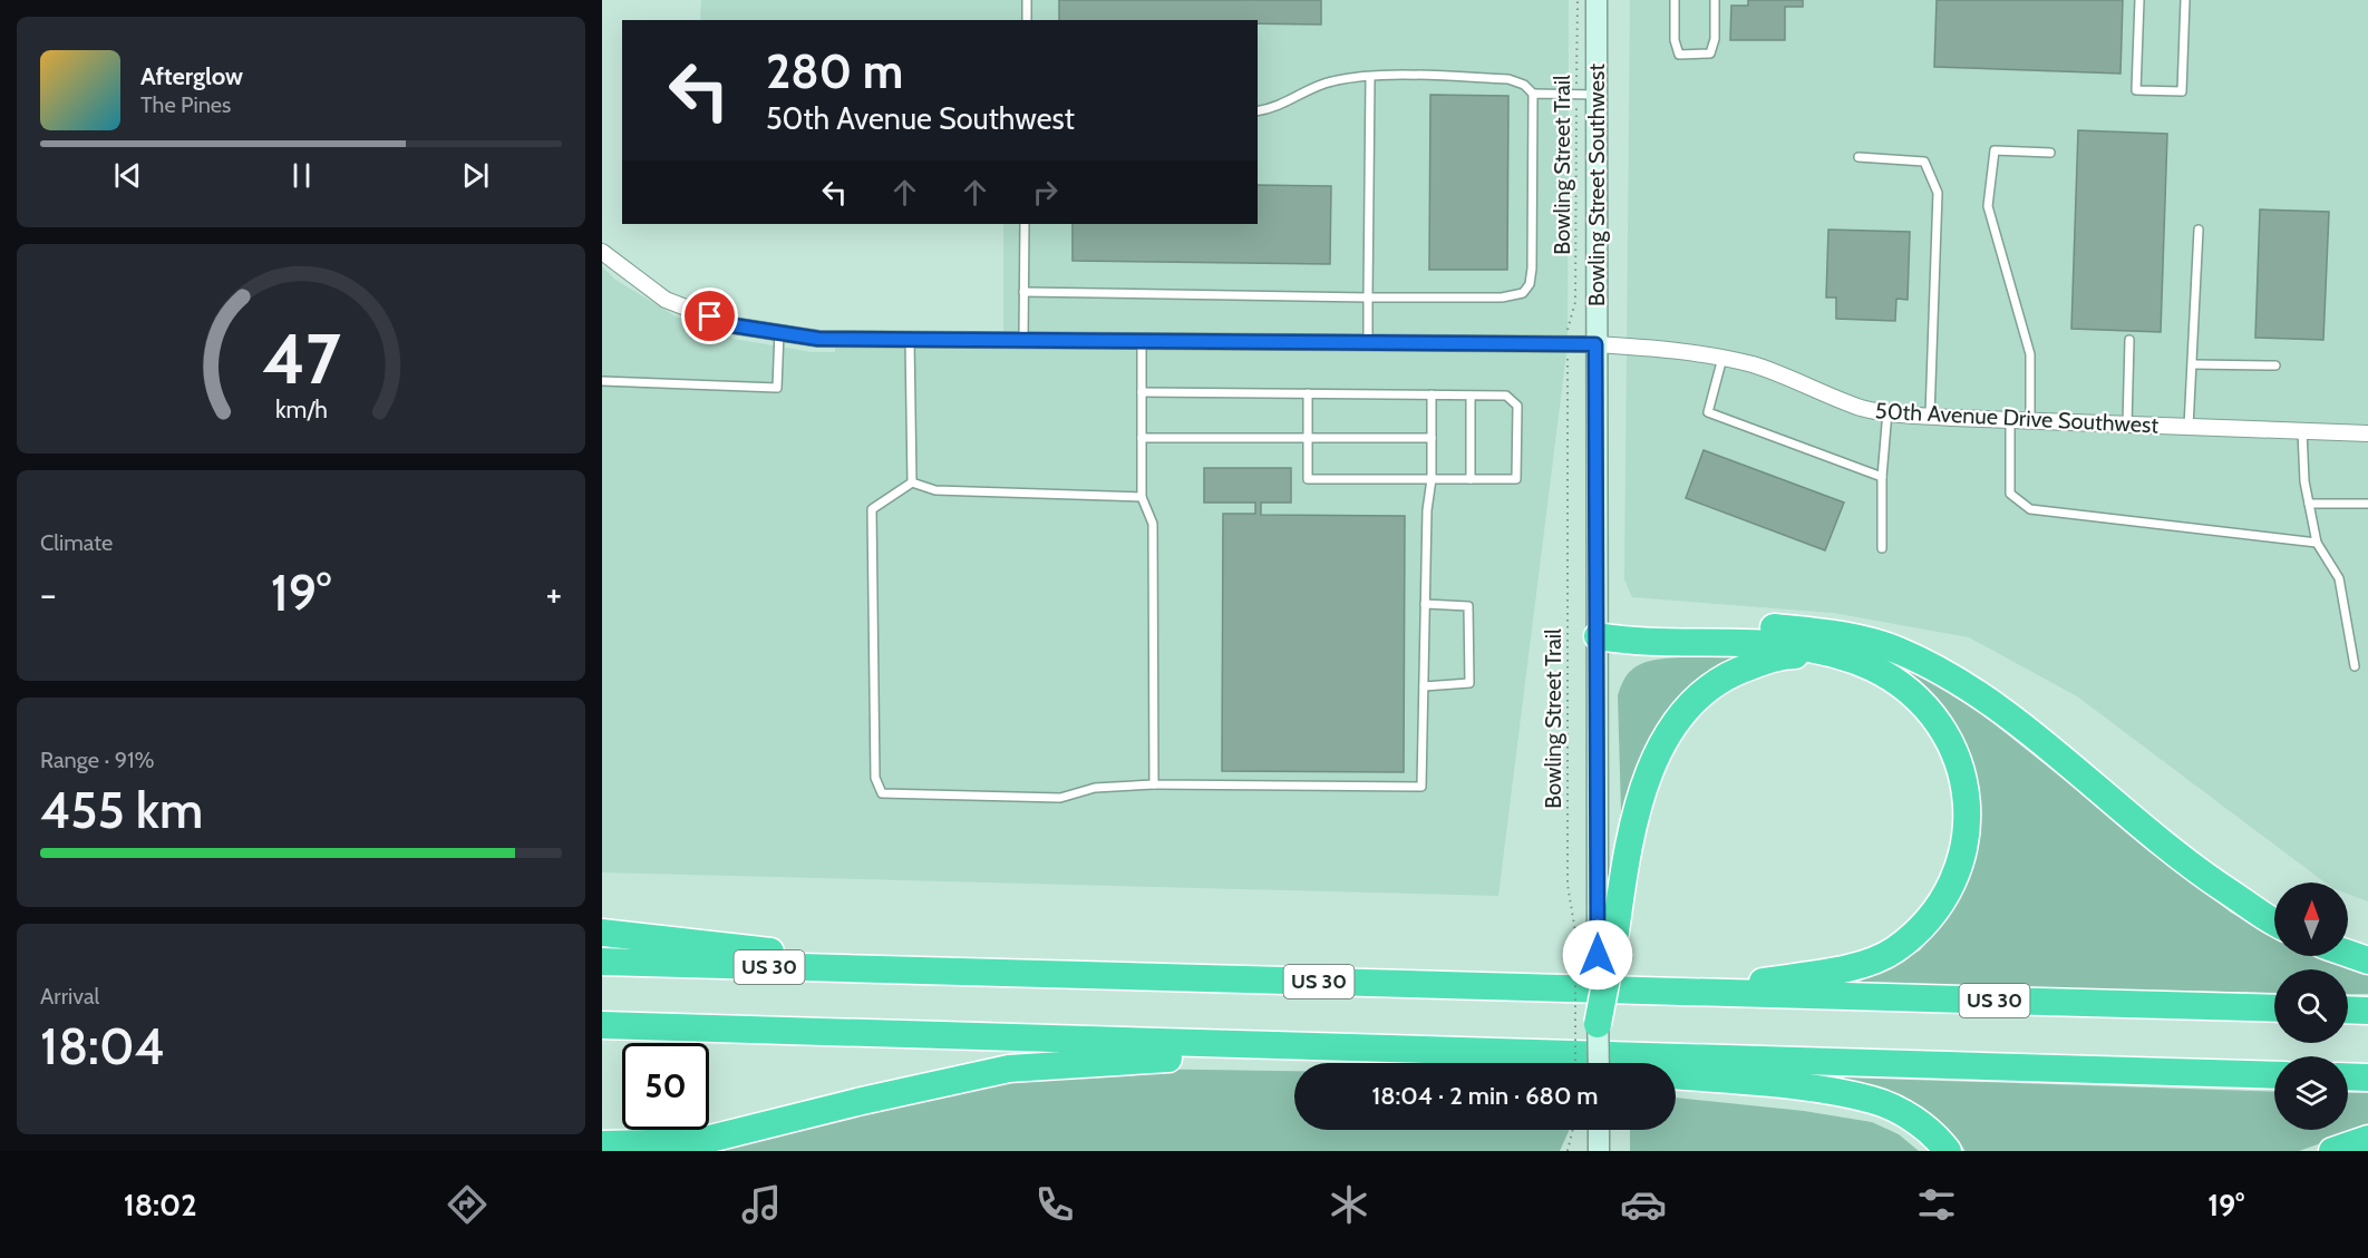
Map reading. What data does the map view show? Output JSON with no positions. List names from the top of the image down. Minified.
{"streets":{"highway":["US 30"],"main road":["Bowling Street Southwest"],"street":["50th Avenue Drive Southwest"],"path":["Bowling Street Trail"]},"crossings":[["Bowling Street Trail","Bowling Street Southwest"],["Bowling Street Southwest","50th Avenue Drive Southwest"]],"north":"top","page":{"turn":["280 m","50th Avenue Southwest"],"song":["Afterglow","The Pines"],"tile":["Climate",["Range · 91%","455 km"],["Arrival","18:04"]],"heat":["−","19°","+"],"limit":"50","trip":"18:04 · 2 min · 680 m","tabs":["18:02","19°"],"gauge":["47","km/h"]}}
